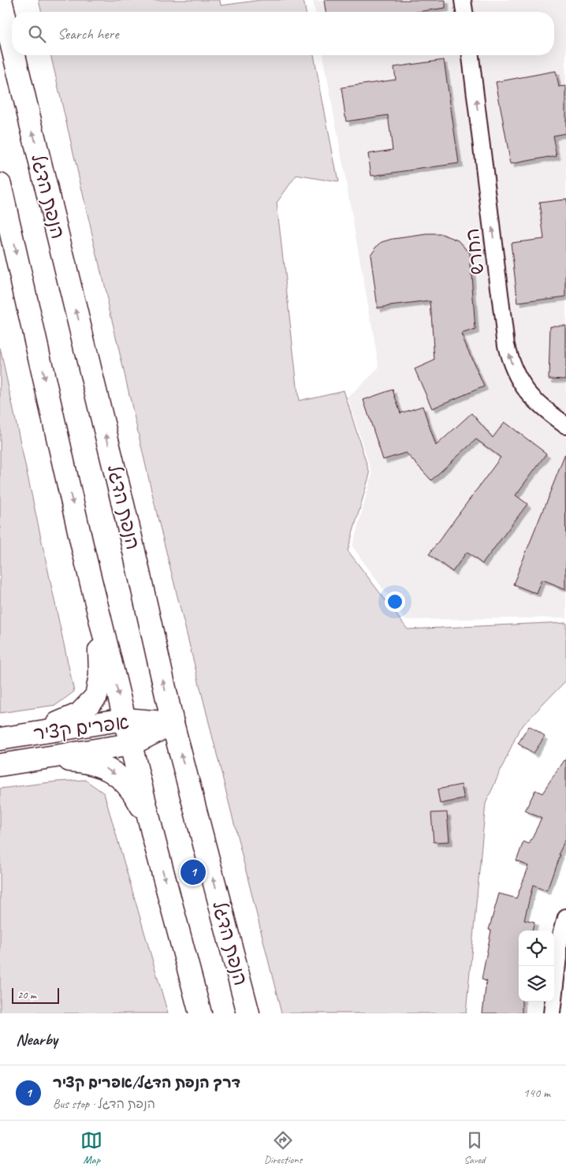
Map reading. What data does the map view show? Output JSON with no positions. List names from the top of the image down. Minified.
{"streets":{"main road":["הנפת הדגל","אפרים קציר"],"street":["החרש"]},"crossings":[["הנפת הדגל","אפרים קציר"]],"one_way":["החרש"],"scale_bar":"20 m","page":{"search":"Search here","pins":"1","scale":"20 m","heading":"Nearby","list":[{"mark":"1","name":"דרך הנפת הדגל/אפרים קציר","note":"Bus stop · הנפת הדגל","value":"140 m"}],"nav":["Map","Directions","Saved"]}}
